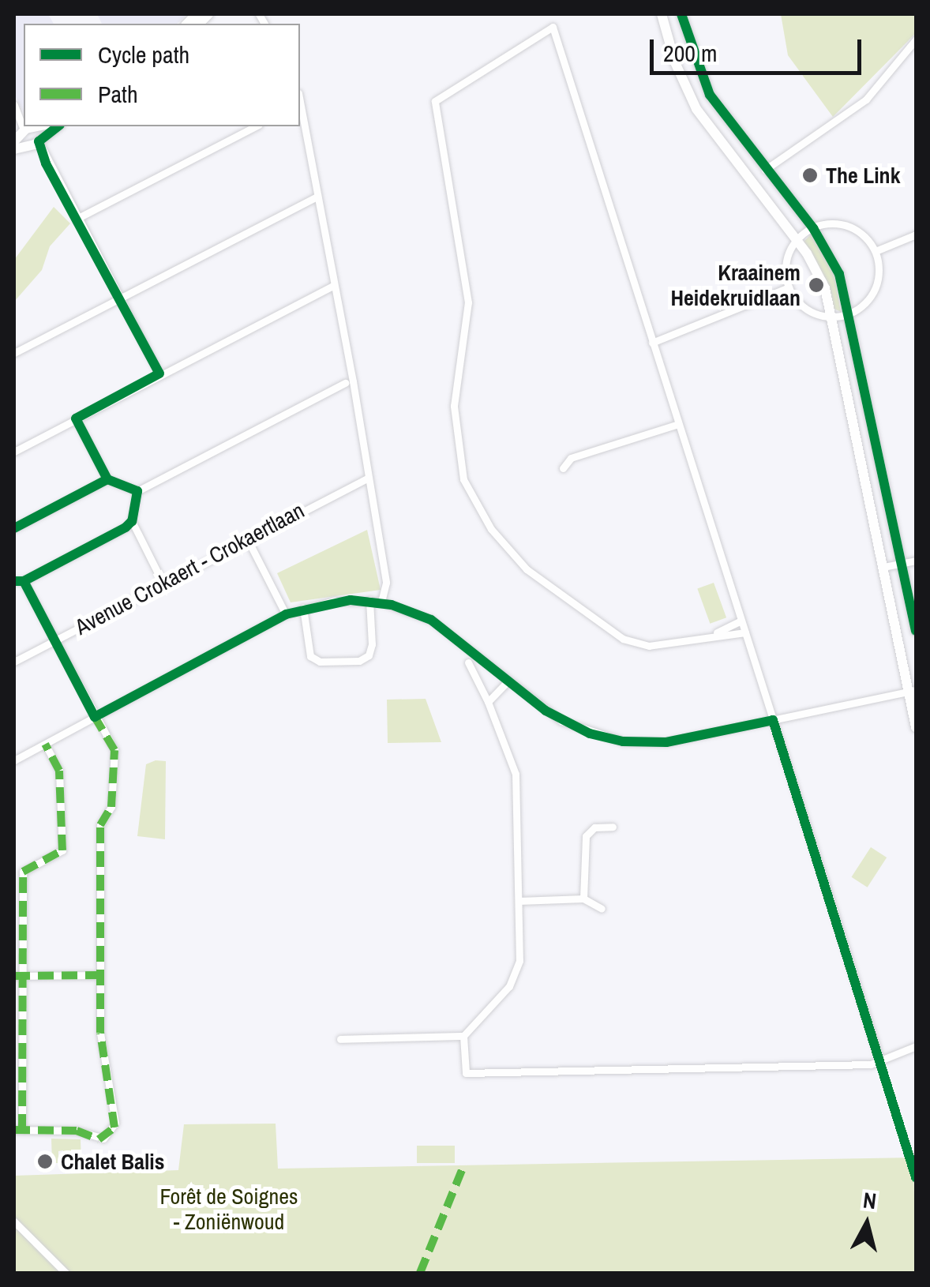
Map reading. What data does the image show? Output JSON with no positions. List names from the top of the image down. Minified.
{"streets":{"street":["Avenue Crokaert - Crokaertlaan"]},"parks":["Forêt de Soignes - Zoniënwoud"],"places":["The Link","Kraainem Heidekruidlaan","Chalet Balis"],"legend":["Cycle path","Path"],"scale_bar":"200 m","north":"top"}
